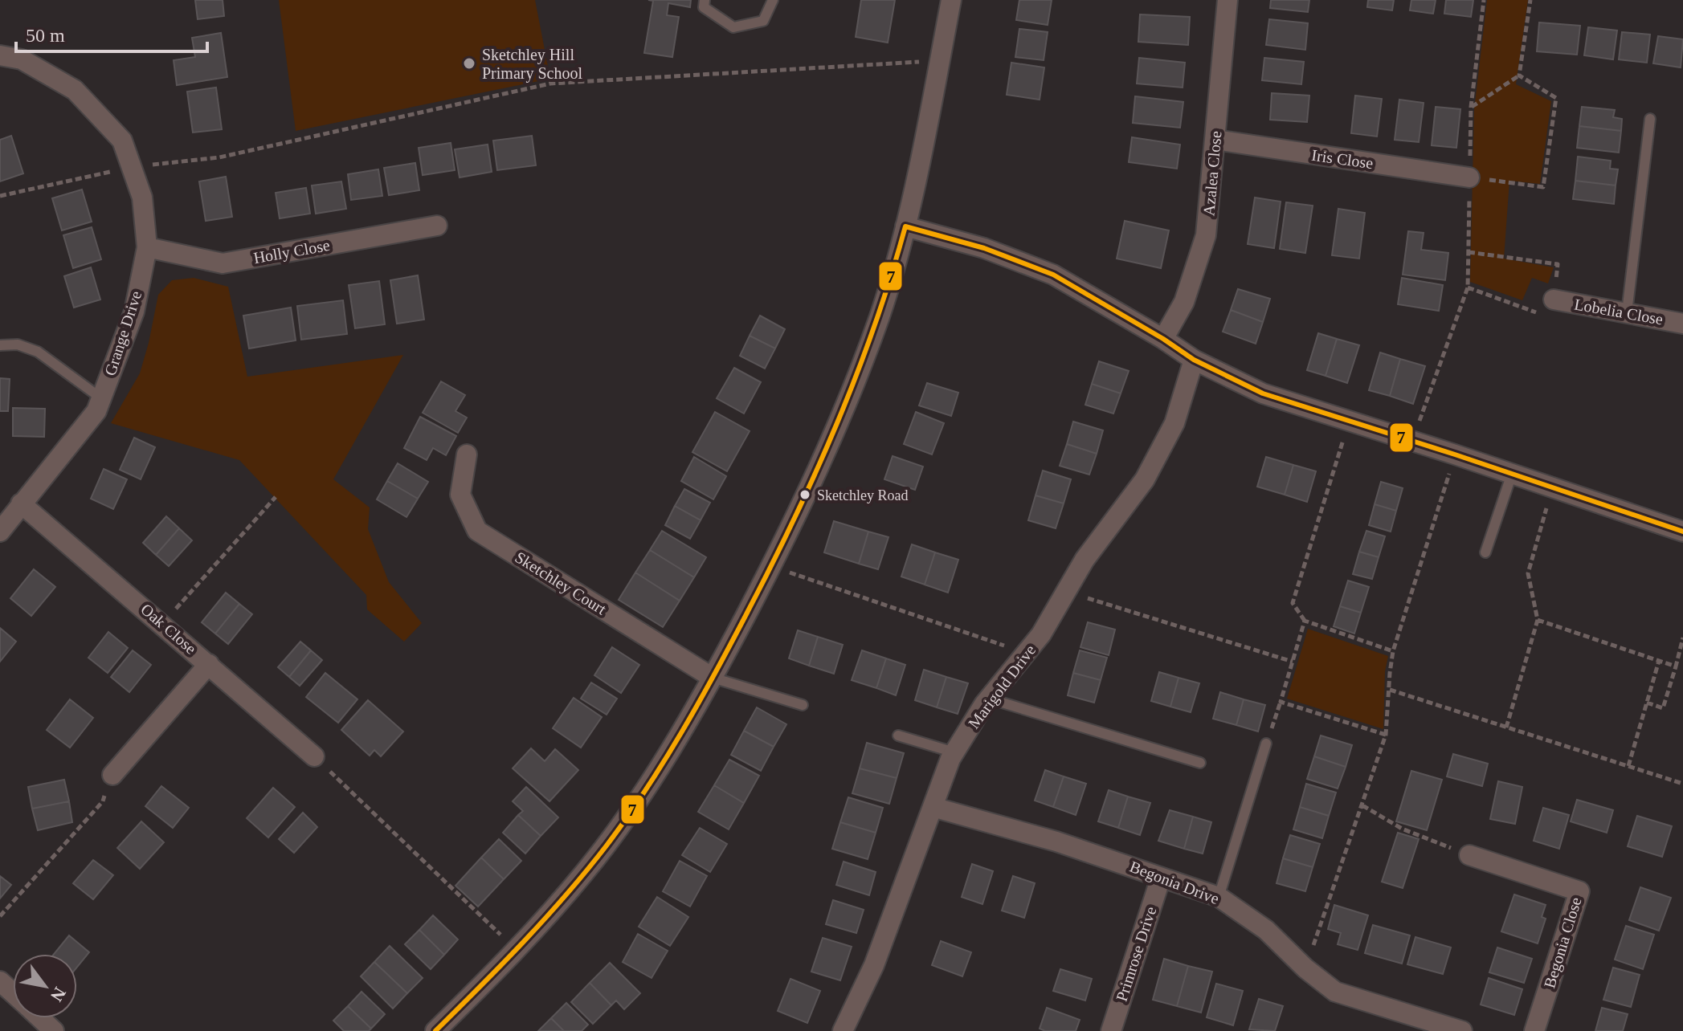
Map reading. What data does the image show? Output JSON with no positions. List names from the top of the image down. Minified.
{"streets":{"street":["Iris Close","Azalea Close","Holly Close","Lobelia Close","Grange Drive","Sketchley Court","Oak Close","Marigold Drive","Begonia Drive","Begonia Close","Primrose Drive"]},"crossings":[["Iris Close","Azalea Close"],["Holly Close","Grange Drive"],["Grange Drive","Oak Close"],["Marigold Drive","Begonia Drive"],["Begonia Drive","Primrose Drive"]],"places":["Sketchley Hill Primary School","Sketchley Road"],"lines":["transit line 7"],"scale_bar":"50 m","north":"bottom right"}
